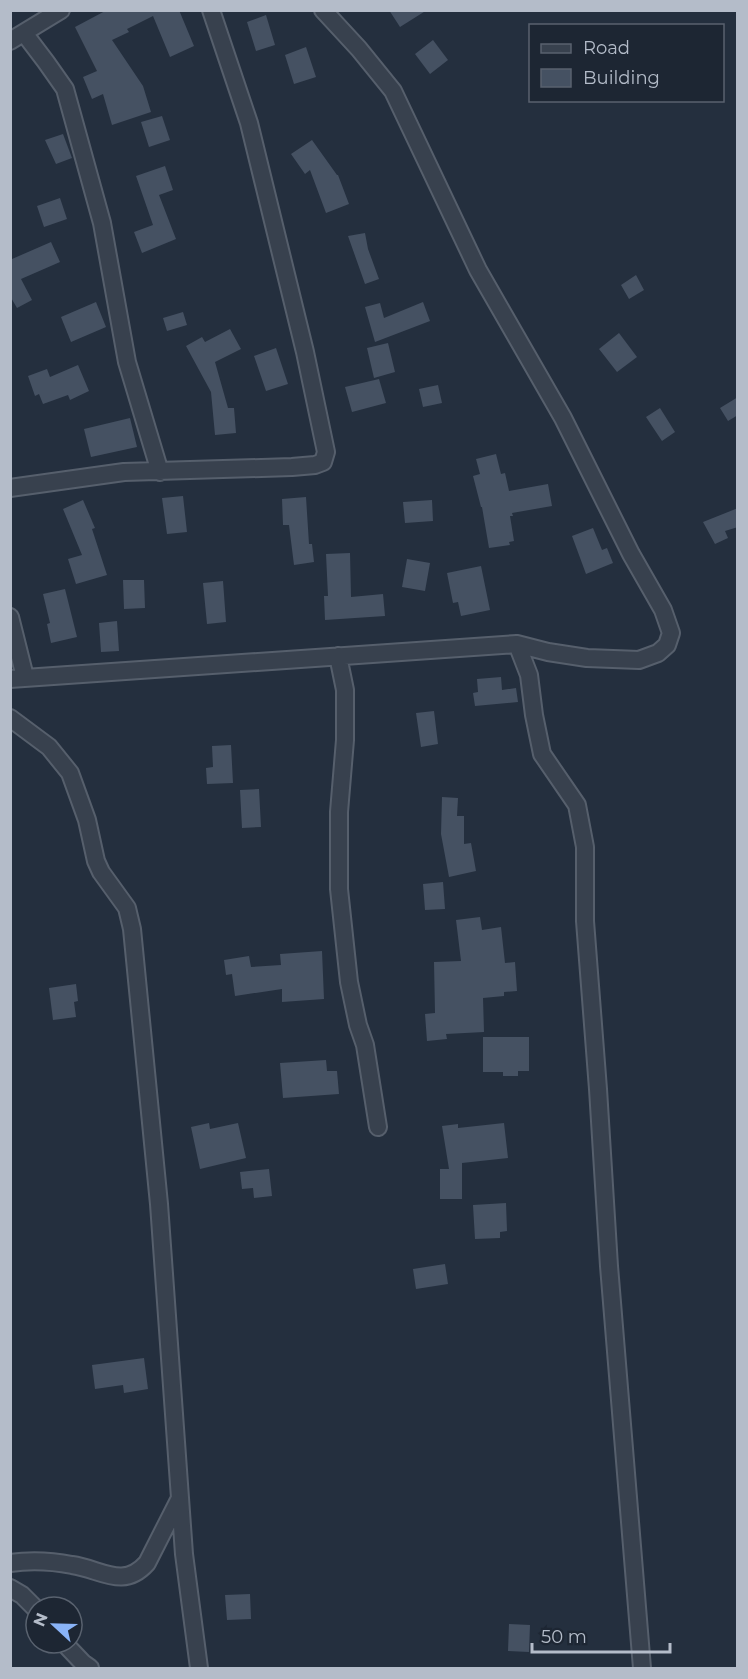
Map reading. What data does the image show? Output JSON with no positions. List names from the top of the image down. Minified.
{"legend":["Road","Building"],"scale_bar":"50 m","north":"left"}
